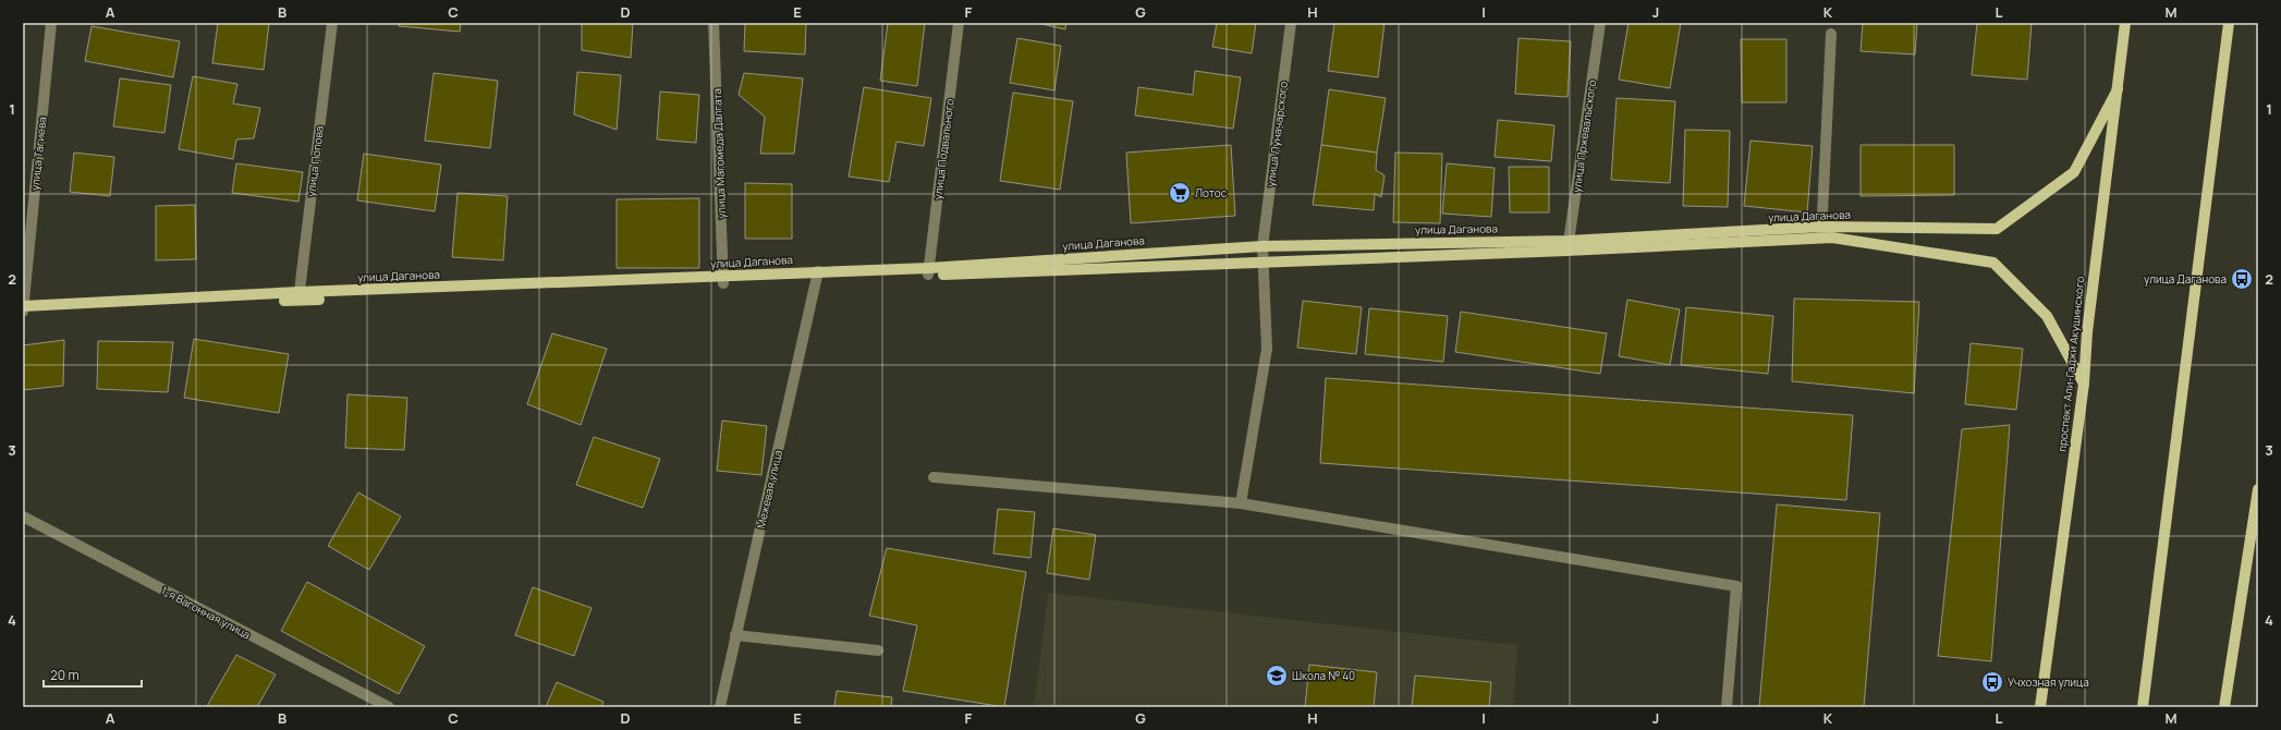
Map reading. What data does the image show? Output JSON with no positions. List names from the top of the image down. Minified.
{"streets":{"main road":["улица Даганова","проспект Али-Гаджи Акушинского"],"street":["улица Луначарского","улица Пржевальского","улица Подвального","улица Тагиева","улица Магомеда Далгата","улица Попова","Межевая улица","1-я Вагонная улица"]},"crossings":[["улица Луначарского","улица Даганова"],["улица Пржевальского","улица Даганова"],["улица Подвального","улица Даганова"],["улица Тагиева","улица Даганова"],["улица Магомеда Далгата","улица Даганова"],["улица Попова","улица Даганова"],["улица Даганова","проспект Али-Гаджи Акушинского"],["улица Даганова","Межевая улица"]],"places":{"supermarket":["Лотос"],"bus stop":["улица Даганова","Учхозная улица"],"school or university":["Школа № 40"]},"scale_bar":"20 m","grid":{"columns":["A","B","C","D","E","F","G","H","I","J","K","L","M"],"rows":["1","2","3","4"]}}
